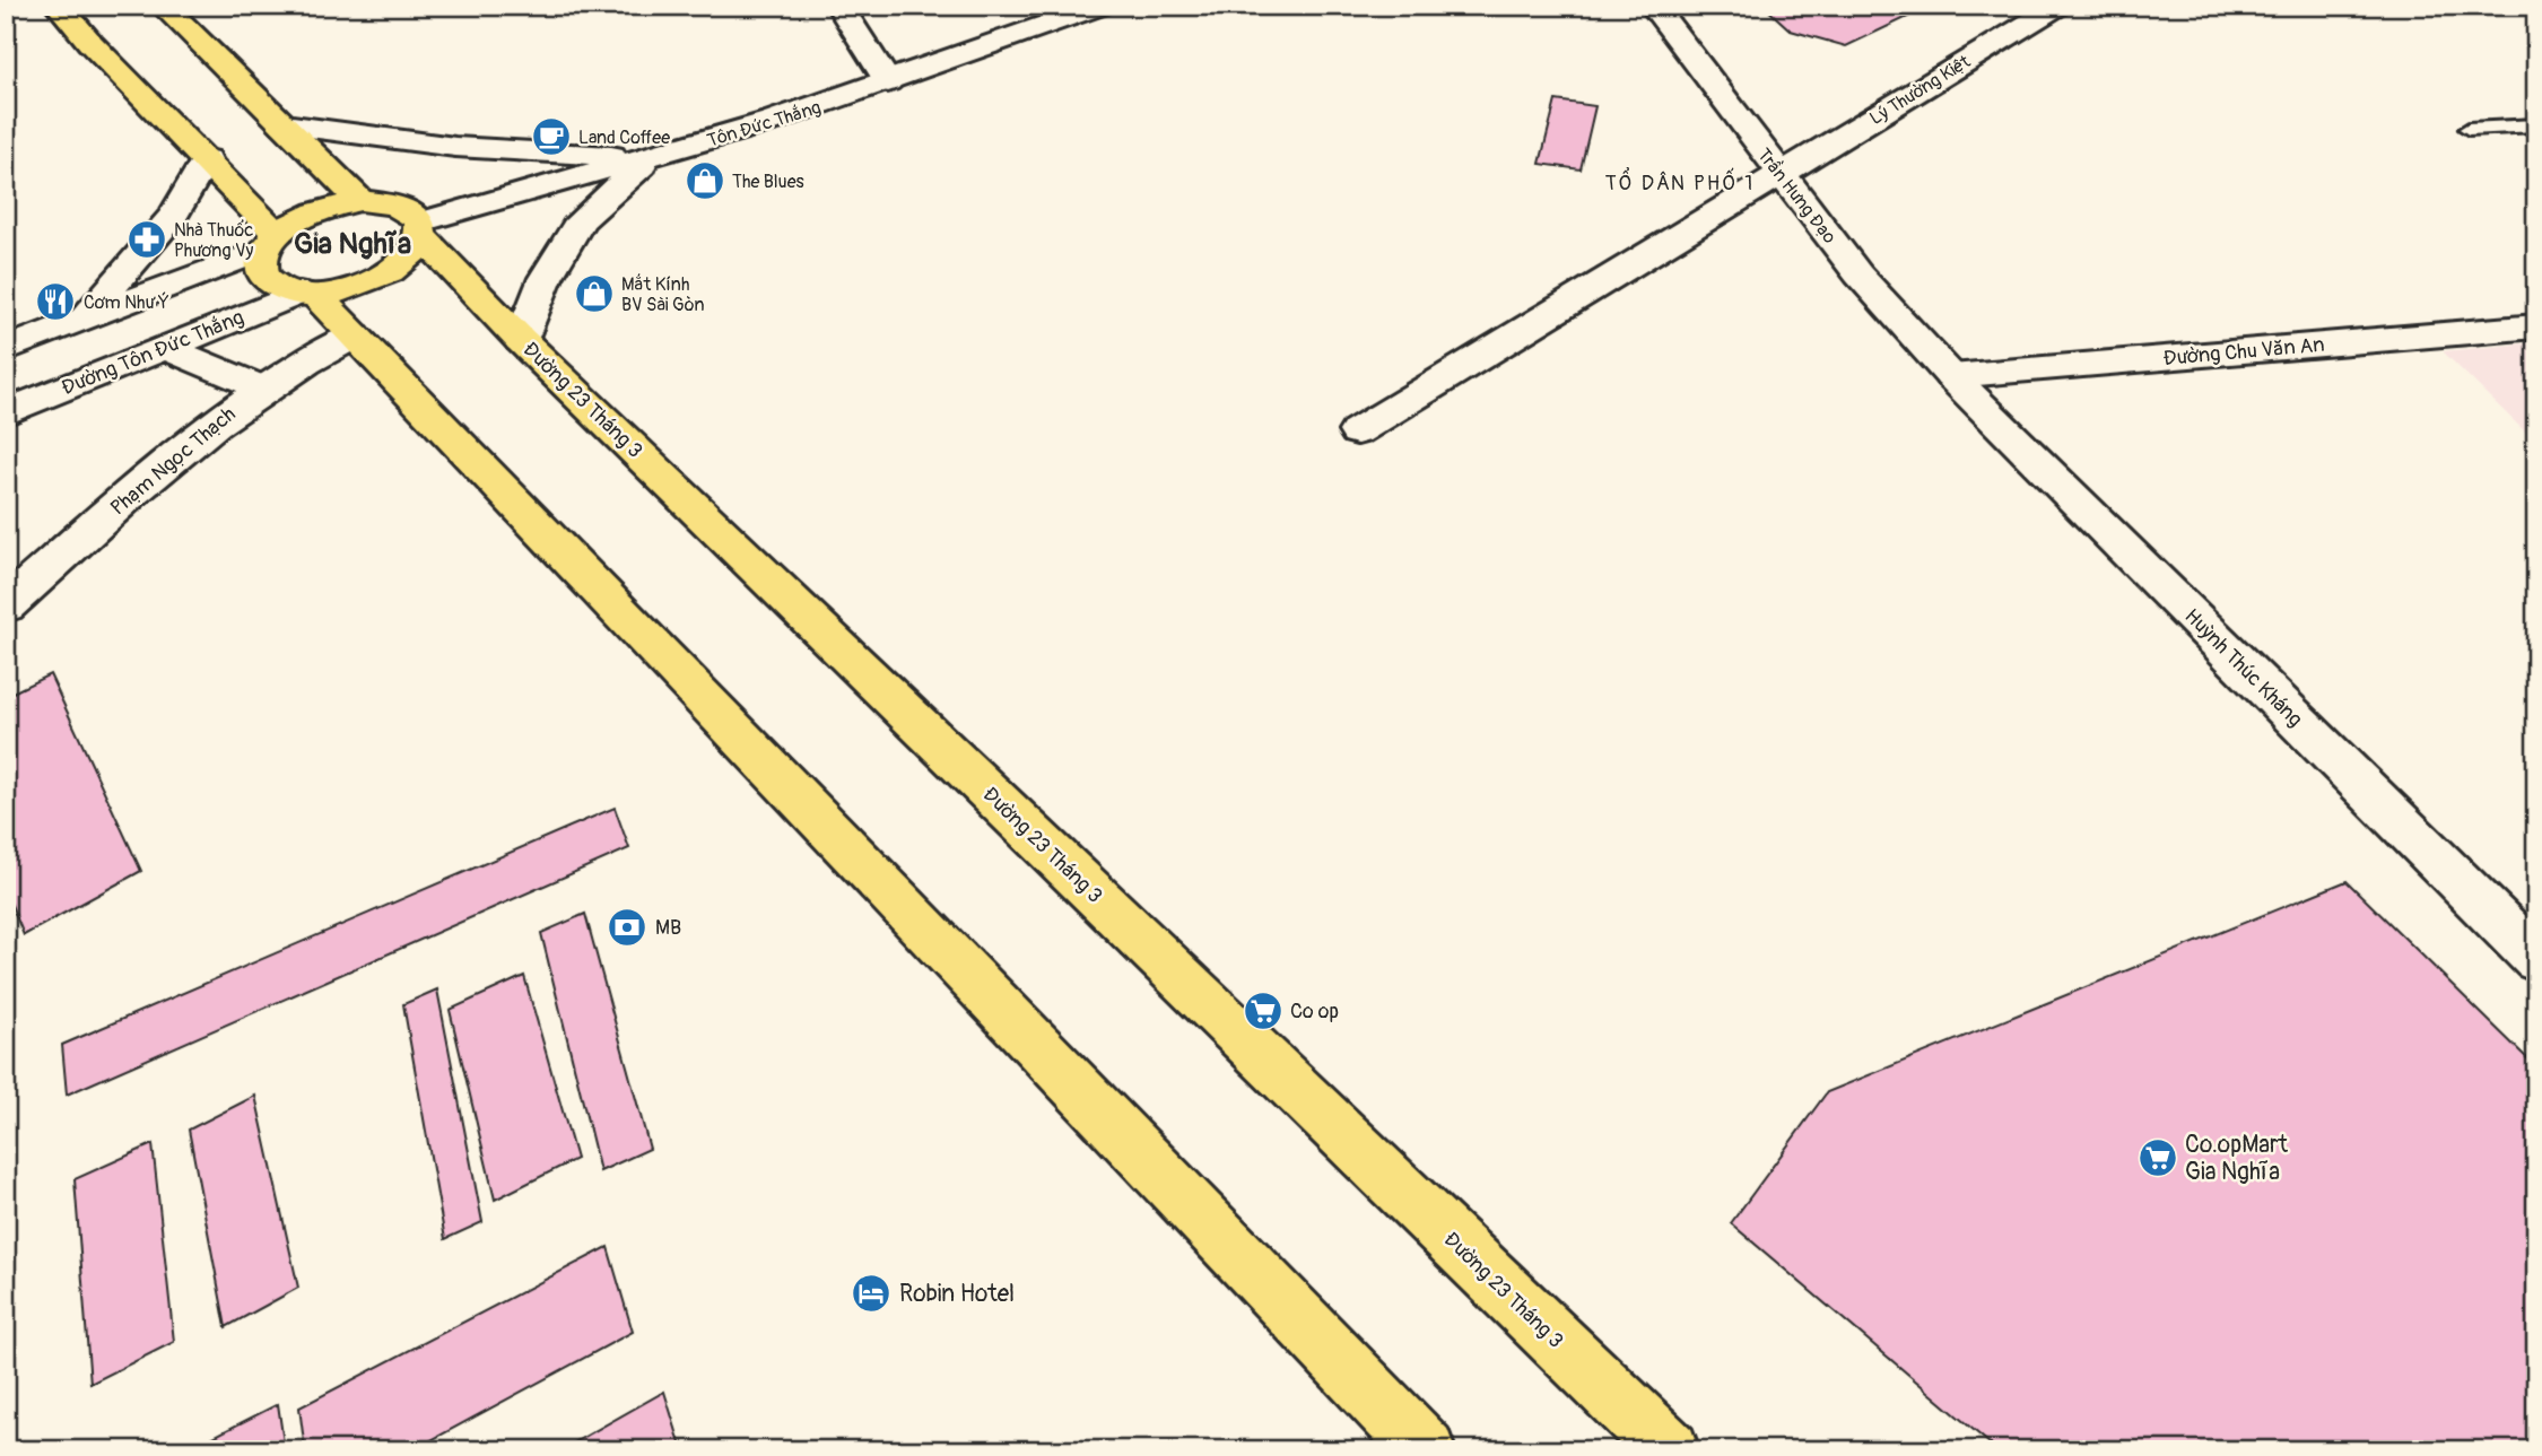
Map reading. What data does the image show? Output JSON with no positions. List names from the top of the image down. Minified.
{"streets":{"main road":["Đường 23 Tháng 3"],"street":["Lý Thường Kiệt","Tôn Đức Thắng","Trần Hưng Đạo","Đường Chu Văn An","Đường Tôn Đức Thắng","Phạm Ngọc Thạch","Huỳnh Thúc Kháng"]},"crossings":[["Lý Thường Kiệt","Trần Hưng Đạo"],["Tôn Đức Thắng","Đường 23 Tháng 3"],["Trần Hưng Đạo","Đường Chu Văn An"],["Trần Hưng Đạo","Huỳnh Thúc Kháng"],["Đường Chu Văn An","Huỳnh Thúc Kháng"]],"districts":["TỔ DÂN PHỐ 1","Gia Nghĩa"],"places":{"cafe":["Land Coffee"],"shop":["The Blues","Mắt Kính BV Sài Gòn"],"pharmacy":["Nhà Thuốc Phương Vy"],"restaurant":["Cơm Như Ý"],"bank":["MB"],"supermarket":["Co op","Co.opMart Gia Nghĩa"],"hotel":["Robin Hotel"]}}
